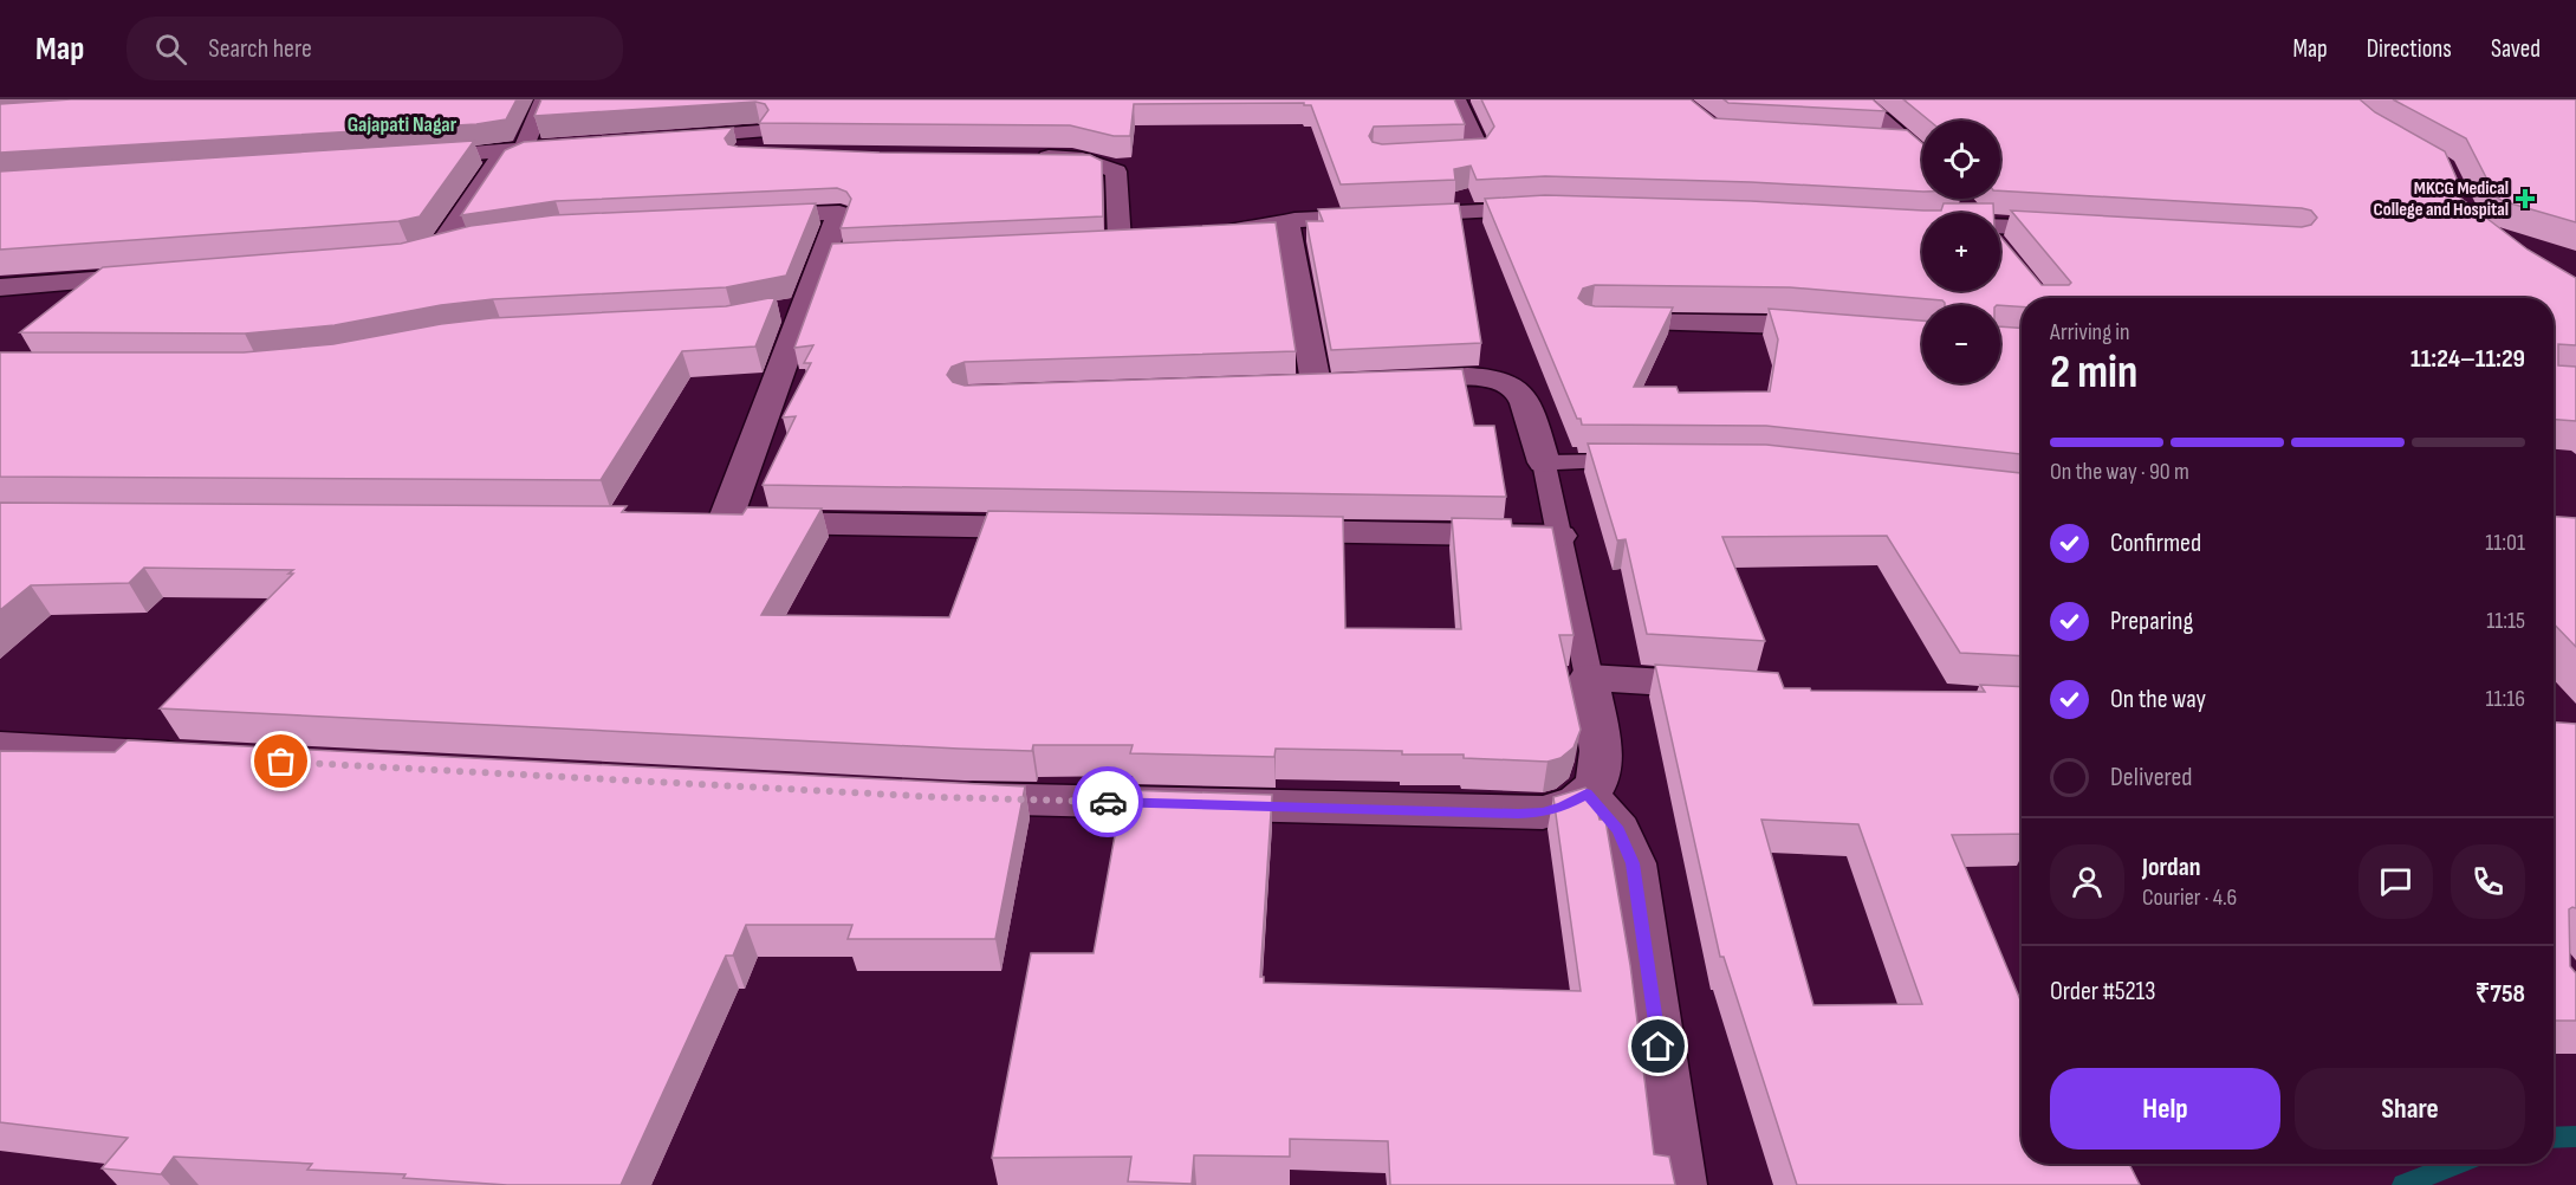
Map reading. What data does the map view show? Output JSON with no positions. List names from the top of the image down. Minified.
{"districts":["Gajapati Nagar"],"places":{"health":["MKCG Medical College and Hospital"]},"page":{"header":"Map","search":"Search here","nav":["Map","Directions","Saved"],"map_buttons":["+","−"],"heading":["2 min","Arriving in","11:24–11:29"],"panel":["Jordan","Courier · 4.6","Order #5213","₹758"],"bar":"On the way · 90 m","list":[["Confirmed","11:01"],["Preparing","11:15"],["On the way","11:16"],"Delivered"],"buttons":["Help","Share"]}}
